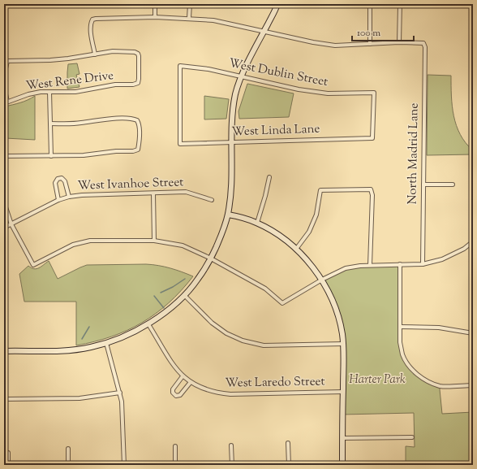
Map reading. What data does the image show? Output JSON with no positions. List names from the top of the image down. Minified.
{"streets":{"street":["West Dublin Street","West Rene Drive","West Linda Lane","North Madrid Lane","West Ivanhoe Street","West Laredo Street"]},"crossings":[["West Dublin Street","West Linda Lane"]],"parks":["Harter Park"],"scale_bar":"100 m"}
